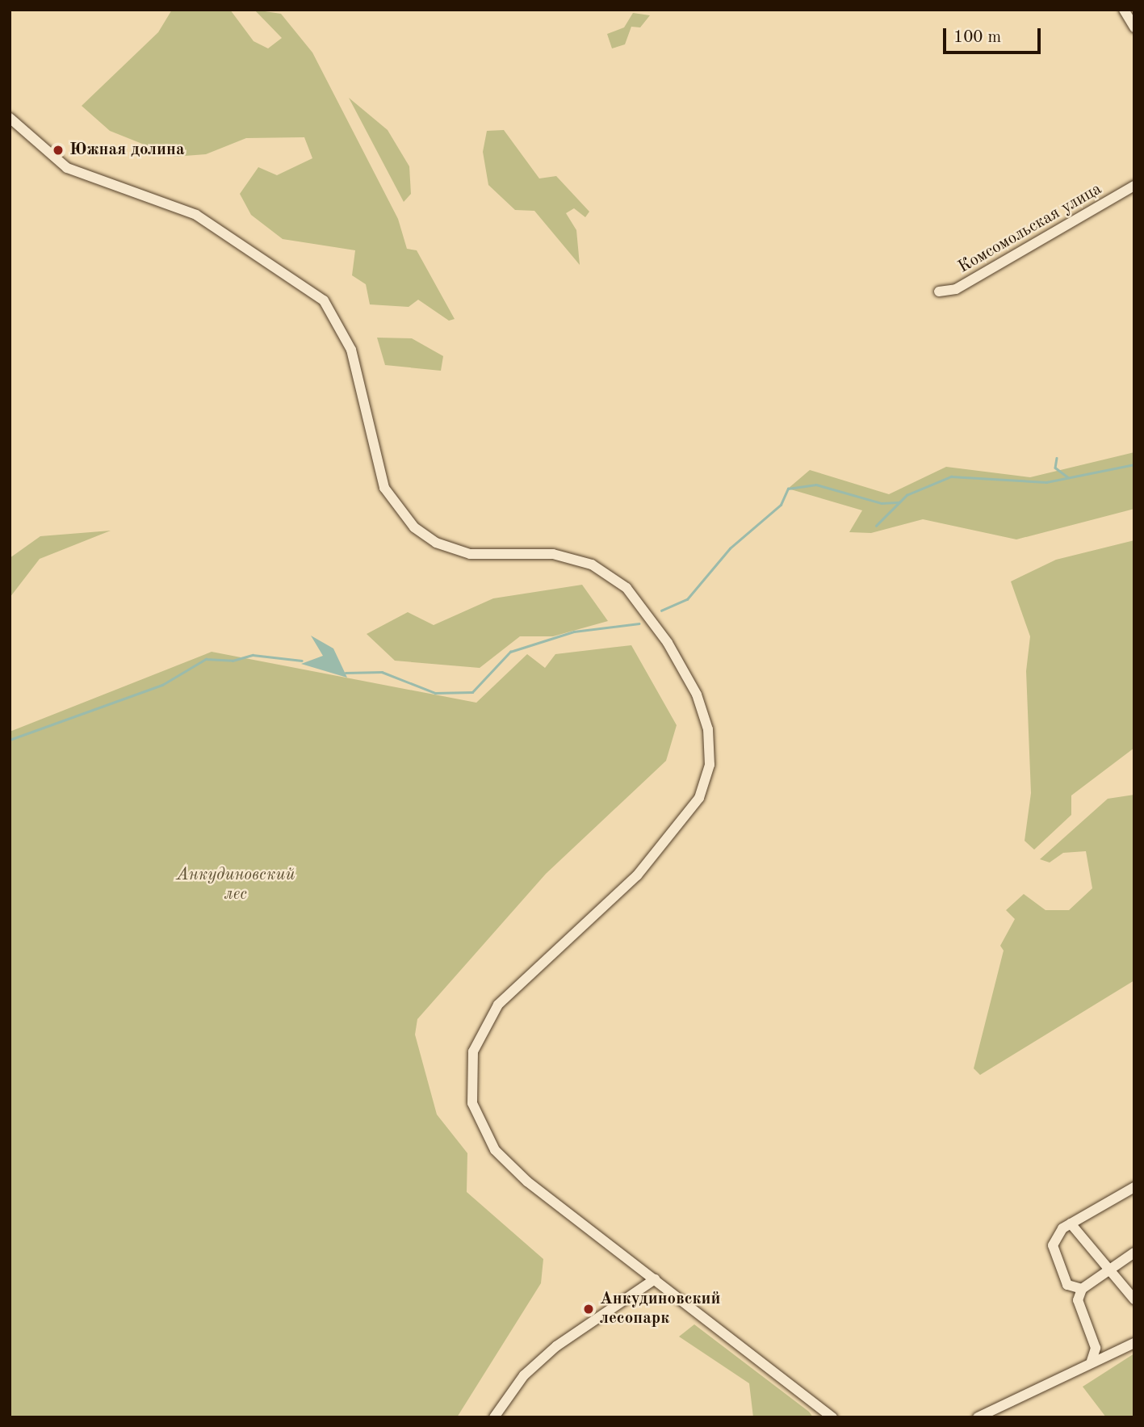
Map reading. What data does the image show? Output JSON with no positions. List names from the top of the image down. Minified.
{"streets":{"street":["Комсомольская улица"]},"parks":["Анкудиновский лес"],"places":["Южная долина","Анкудиновский лесопарк"],"scale_bar":"100 m"}
